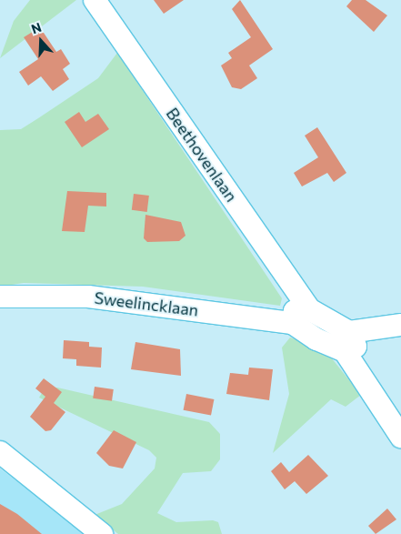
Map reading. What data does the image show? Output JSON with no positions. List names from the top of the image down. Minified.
{"streets":{"street":["Beethovenlaan","Sweelincklaan"]},"north":"top"}
